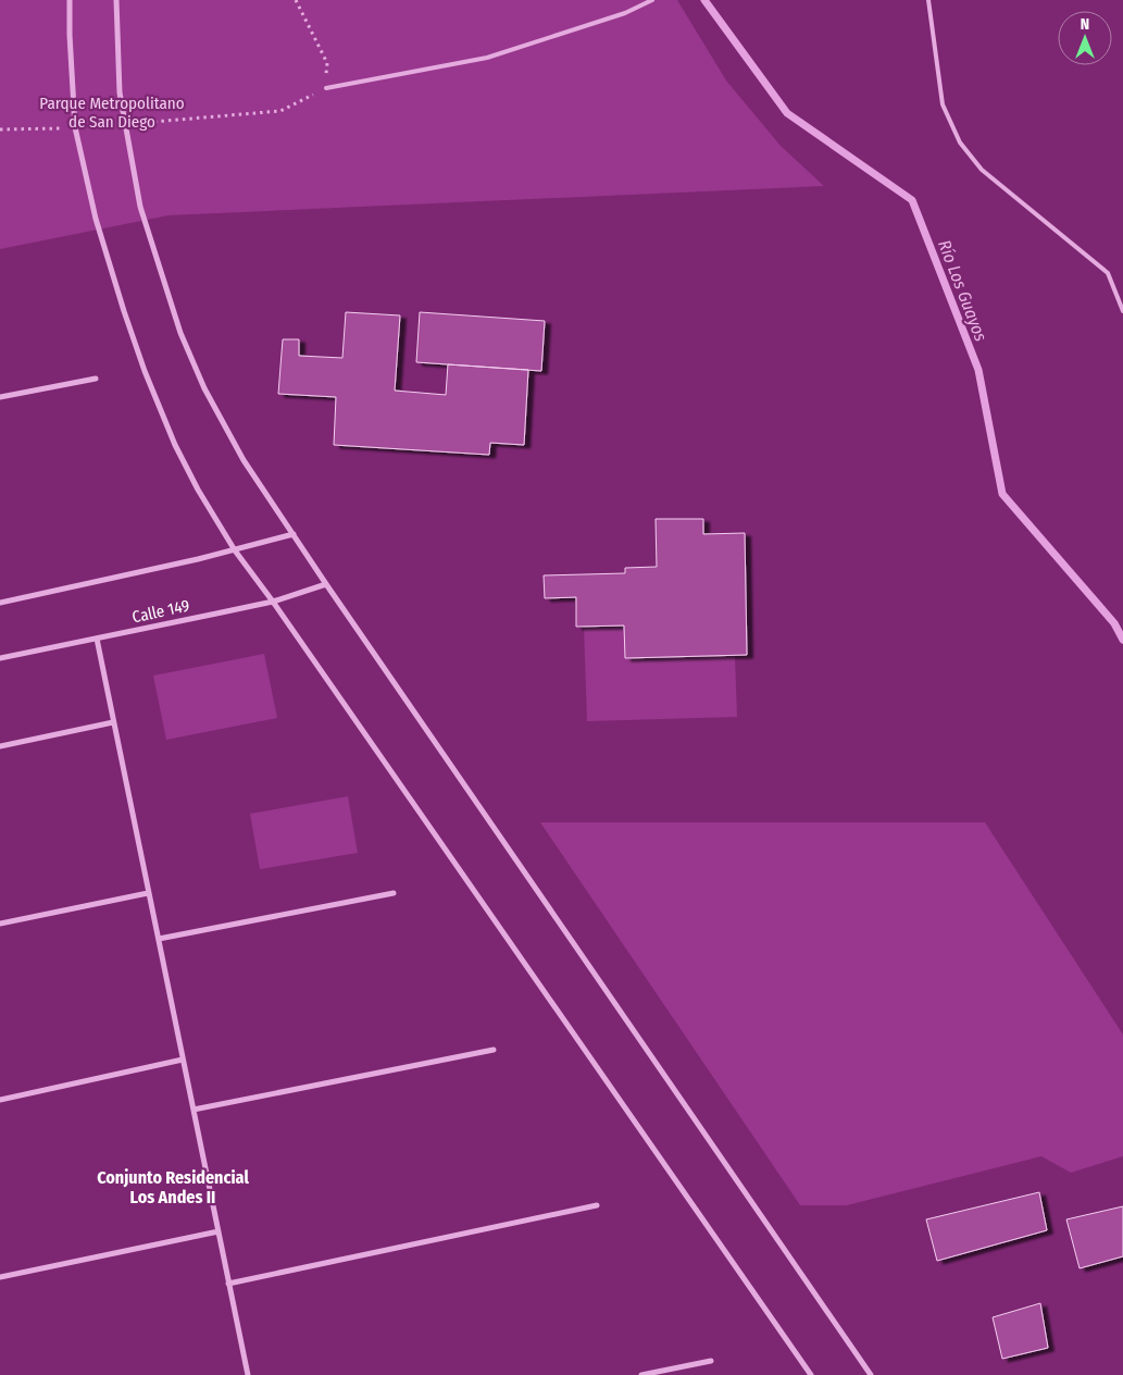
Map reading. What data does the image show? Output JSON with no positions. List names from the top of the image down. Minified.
{"streets":{"street":["Calle 149"]},"districts":["Conjunto Residencial Los Andes II"],"water":["Río Los Guayos"],"parks":["Parque Metropolitano de San Diego"],"north":"top"}
